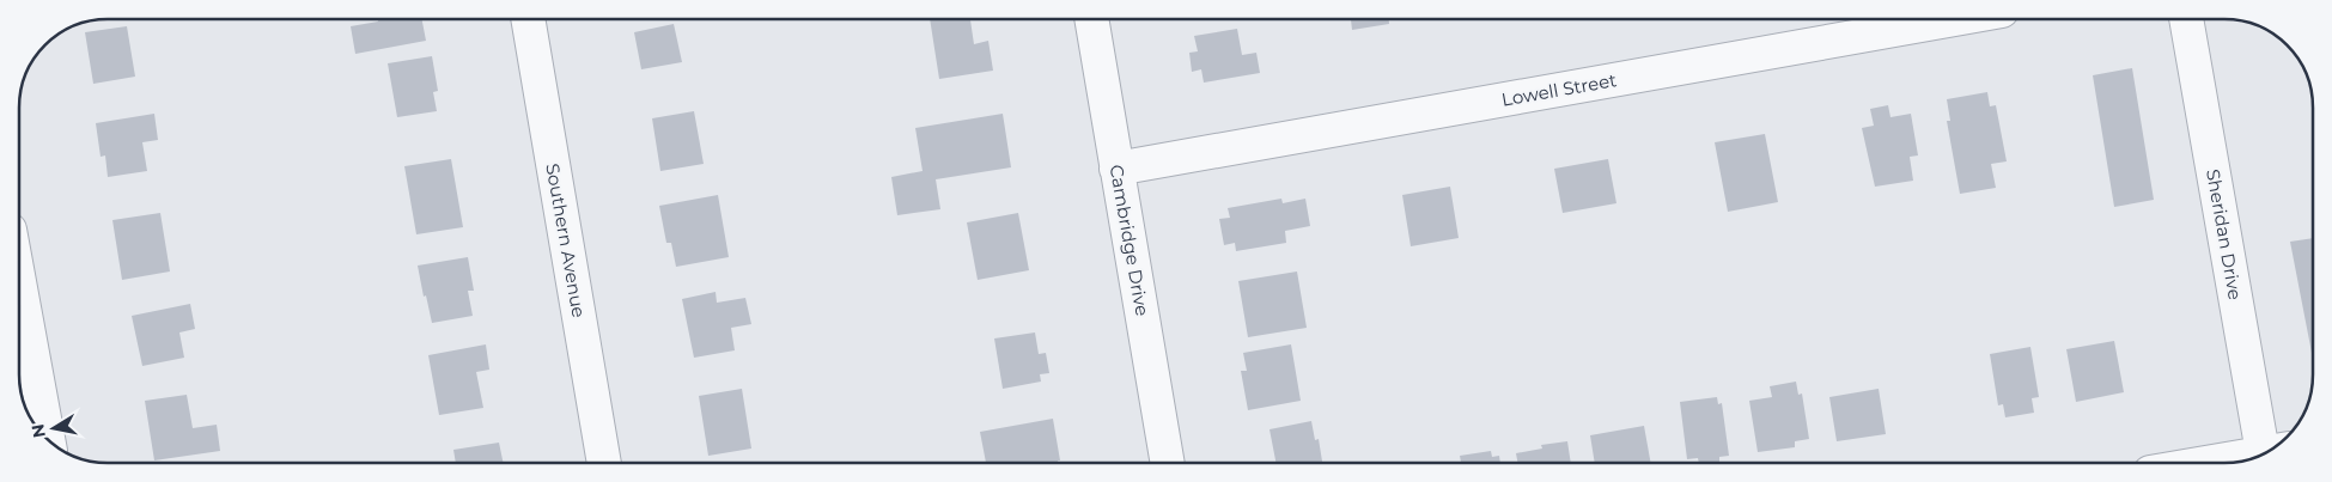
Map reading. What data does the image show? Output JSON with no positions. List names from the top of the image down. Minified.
{"streets":{"street":["Lowell Street","Sheridan Drive","Southern Avenue","Cambridge Drive"]},"crossings":[["Lowell Street","Cambridge Drive"]],"north":"left"}
